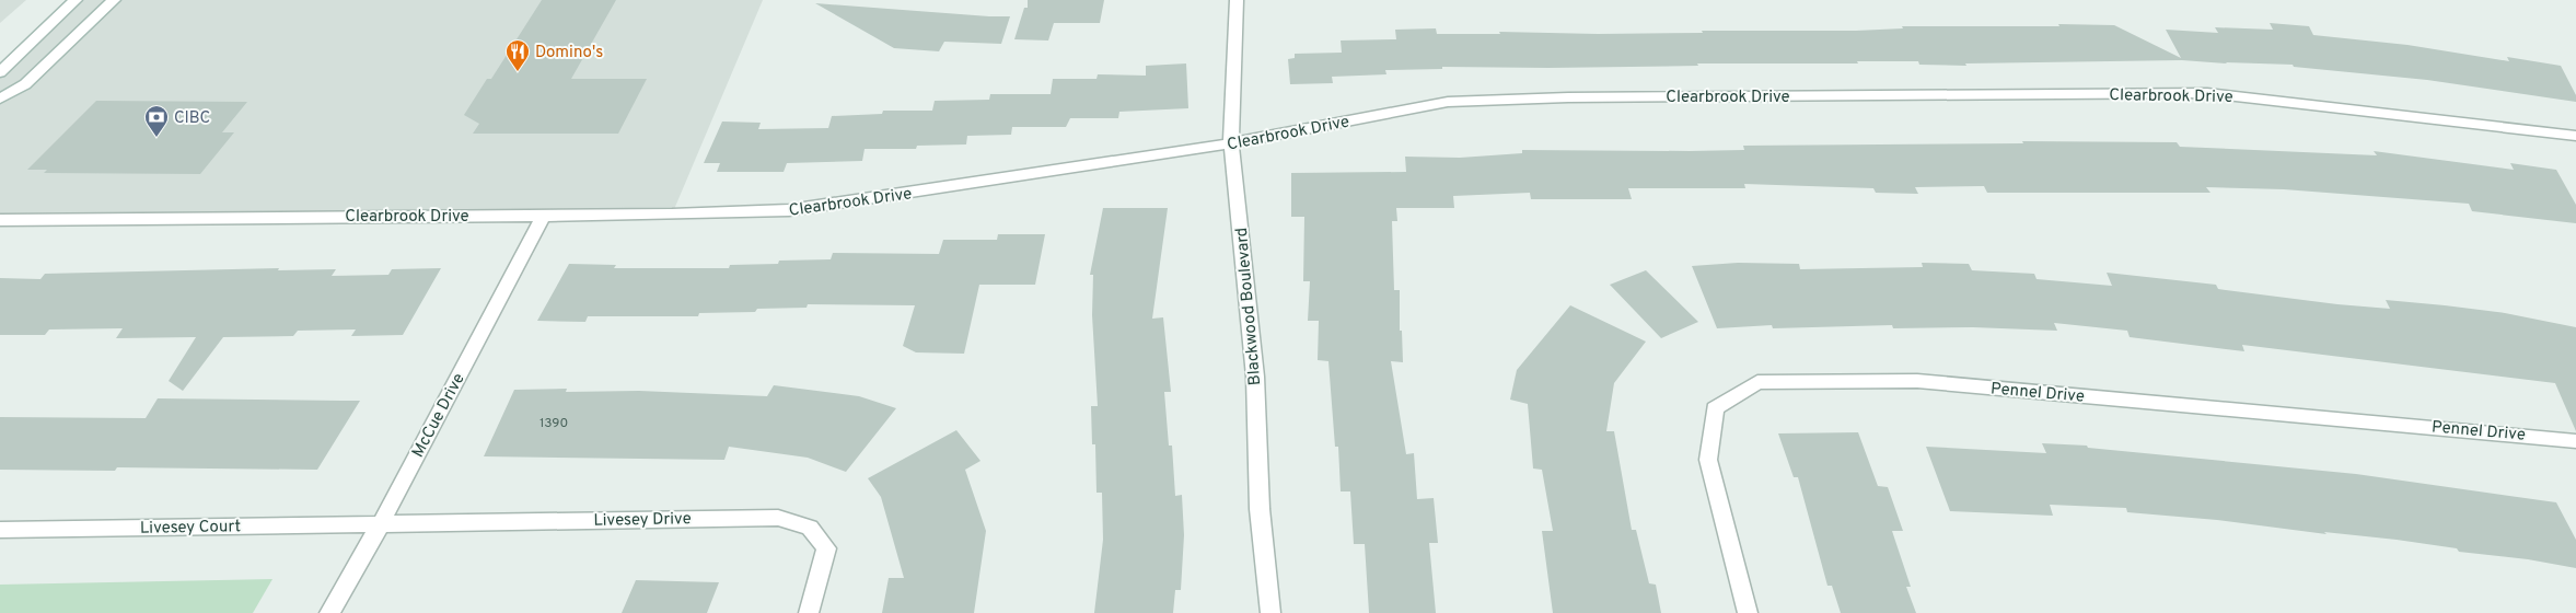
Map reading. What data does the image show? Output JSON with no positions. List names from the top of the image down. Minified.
{"streets":{"street":["Clearbrook Drive","Blackwood Boulevard","Pennel Drive","McCue Drive","Livesey Drive","Livesey Court"]},"crossings":[["Clearbrook Drive","Blackwood Boulevard"],["Clearbrook Drive","McCue Drive"],["McCue Drive","Livesey Drive"],["McCue Drive","Livesey Court"],["Livesey Drive","Livesey Court"]],"places":{"restaurant":["Domino's"],"bank":["CIBC"]},"house_numbers":["1390"]}
